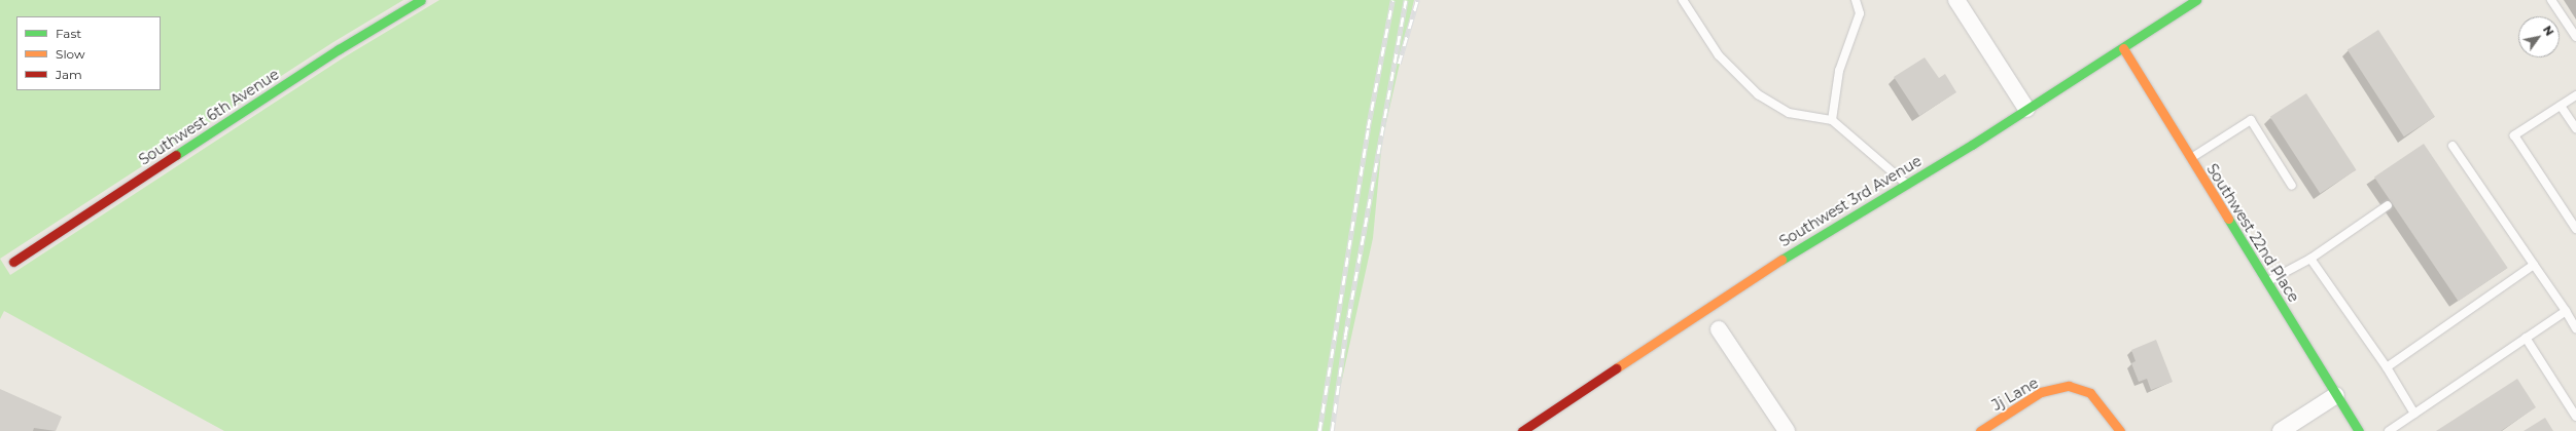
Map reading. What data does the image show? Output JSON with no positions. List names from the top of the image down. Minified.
{"streets":{"street":["Southwest 6th Avenue","Southwest 3rd Avenue","Southwest 22nd Place","Jj Lane"]},"crossings":[["Southwest 3rd Avenue","Southwest 22nd Place"]],"legend":["Fast","Slow","Jam"],"north":"top right"}
